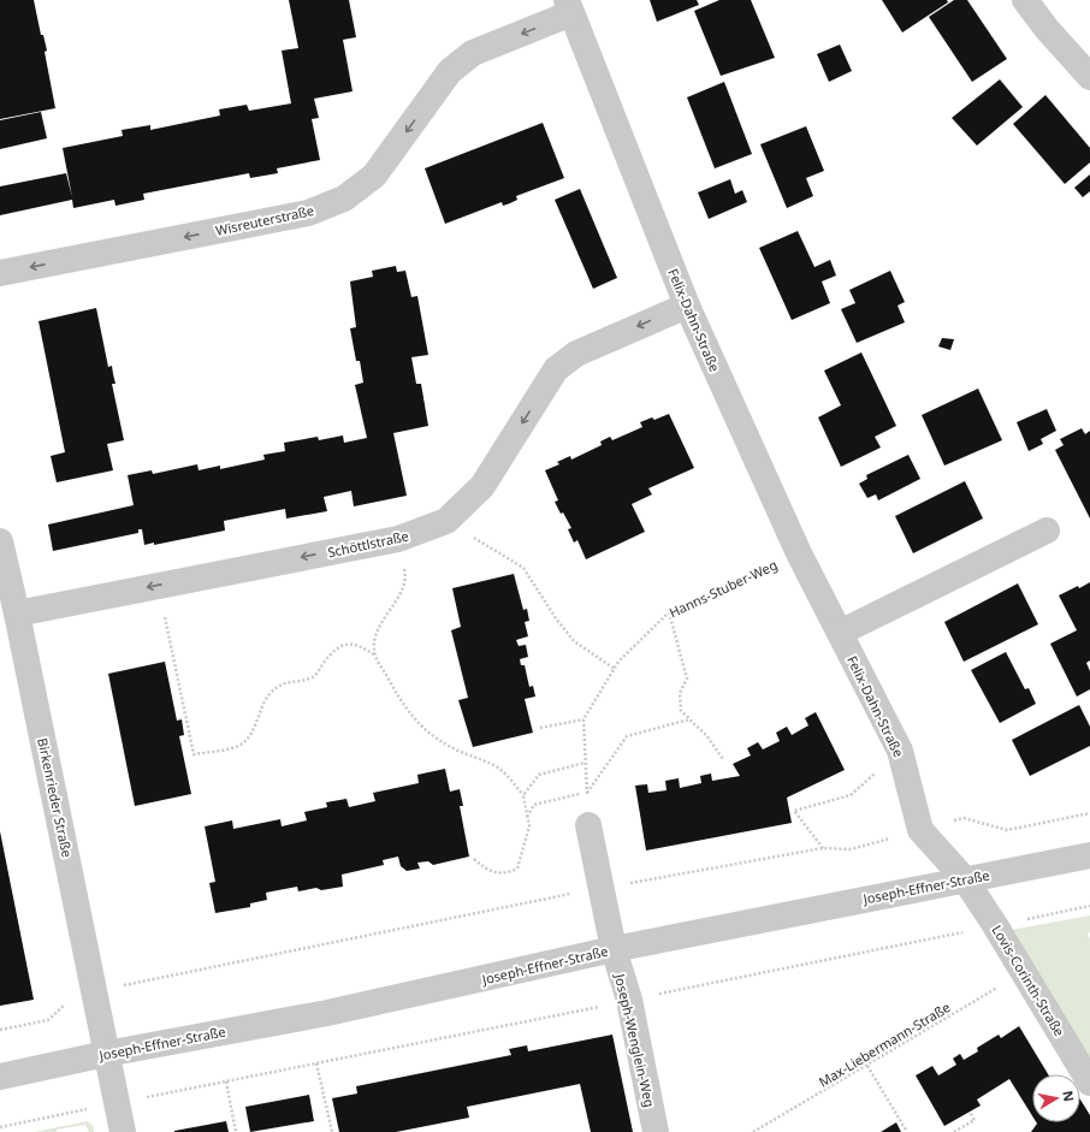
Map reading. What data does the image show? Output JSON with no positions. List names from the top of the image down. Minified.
{"streets":{"street":["Wisreuterstraße","Felix-Dahn-Straße","Schöttlstraße","Birkenrieder Straße","Joseph-Effner-Straße","Lovis-Corinth-Straße","Joseph-Wenglein-Weg"],"path":["Hanns-Stuber-Weg","Max-Liebermann-Straße"]},"crossings":[["Wisreuterstraße","Felix-Dahn-Straße"],["Felix-Dahn-Straße","Schöttlstraße"],["Felix-Dahn-Straße","Hanns-Stuber-Weg"],["Felix-Dahn-Straße","Joseph-Effner-Straße"],["Felix-Dahn-Straße","Lovis-Corinth-Straße"],["Schöttlstraße","Birkenrieder Straße"],["Birkenrieder Straße","Joseph-Effner-Straße"],["Joseph-Effner-Straße","Lovis-Corinth-Straße"],["Joseph-Effner-Straße","Joseph-Wenglein-Weg"],["Lovis-Corinth-Straße","Max-Liebermann-Straße"]],"one_way":["Wisreuterstraße","Schöttlstraße"],"north":"right"}
